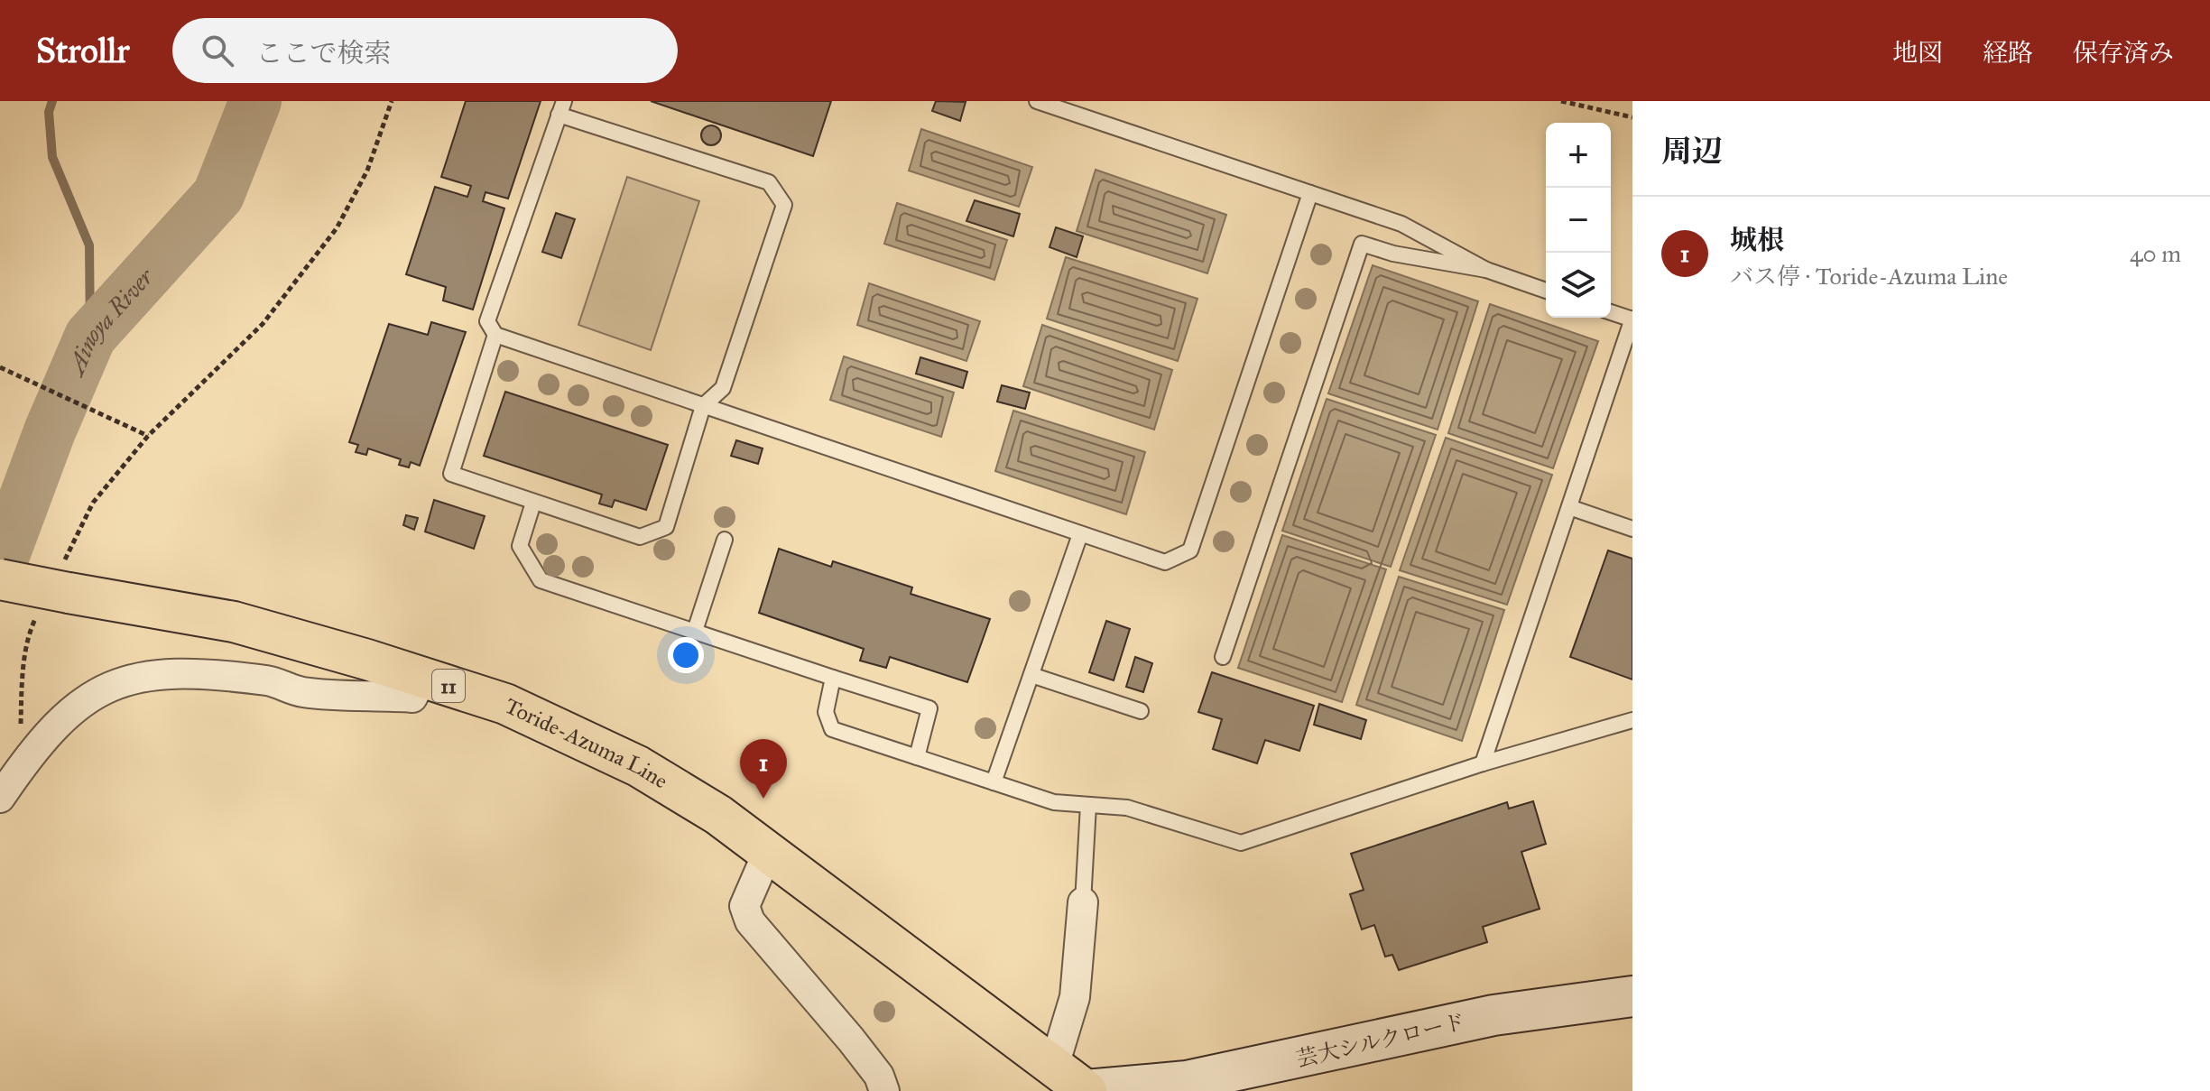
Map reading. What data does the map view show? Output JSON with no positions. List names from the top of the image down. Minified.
{"streets":{"main road":["11","Toride-Azuma Line"],"street":["芸大シルクロード"]},"crossings":[["Toride-Azuma Line","芸大シルクロード"]],"water":["Ainoya River"],"page":{"header":"Strollr","search":"ここで検索","nav":["地図","経路","保存済み"],"heading":"周辺","map_buttons":["+","−"],"list":[{"mark":"1","name":"城根","note":"バス停 · Toride-Azuma Line","value":"40 m"}],"pins":"1"}}
